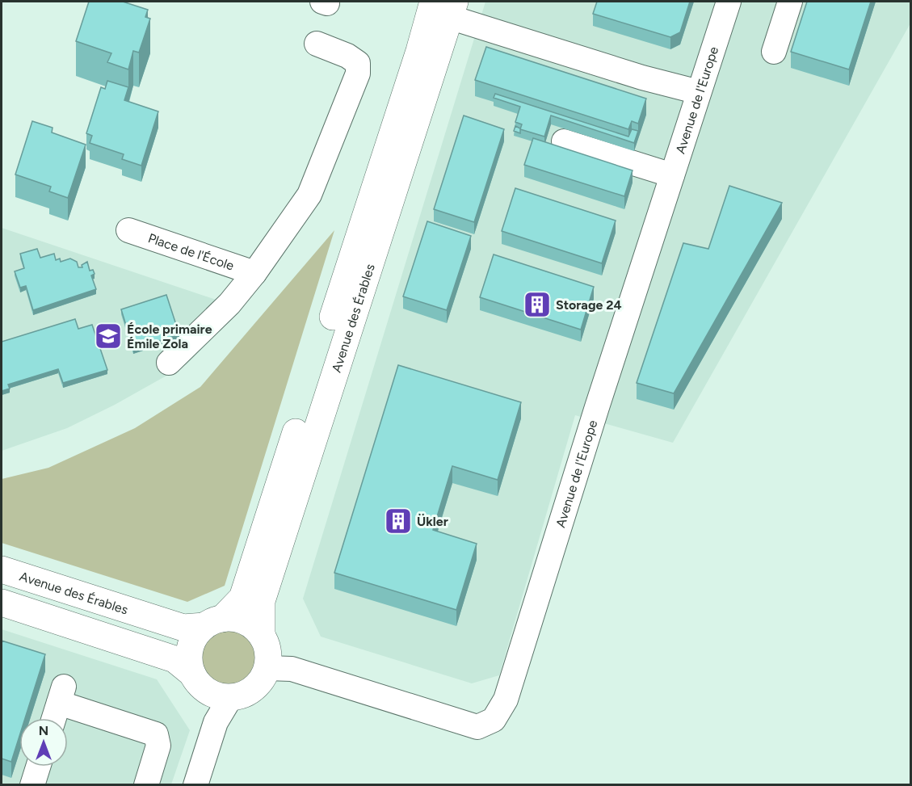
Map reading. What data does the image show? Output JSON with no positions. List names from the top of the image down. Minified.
{"streets":{"main road":["Avenue des Érables"],"street":["Avenue de l'Europe","Place de l'École"]},"crossings":[["Avenue de l'Europe","Avenue des Érables"]],"places":{"building":["Storage 24","Ükler"],"school or university":["École primaire Émile Zola"]},"north":"top"}
